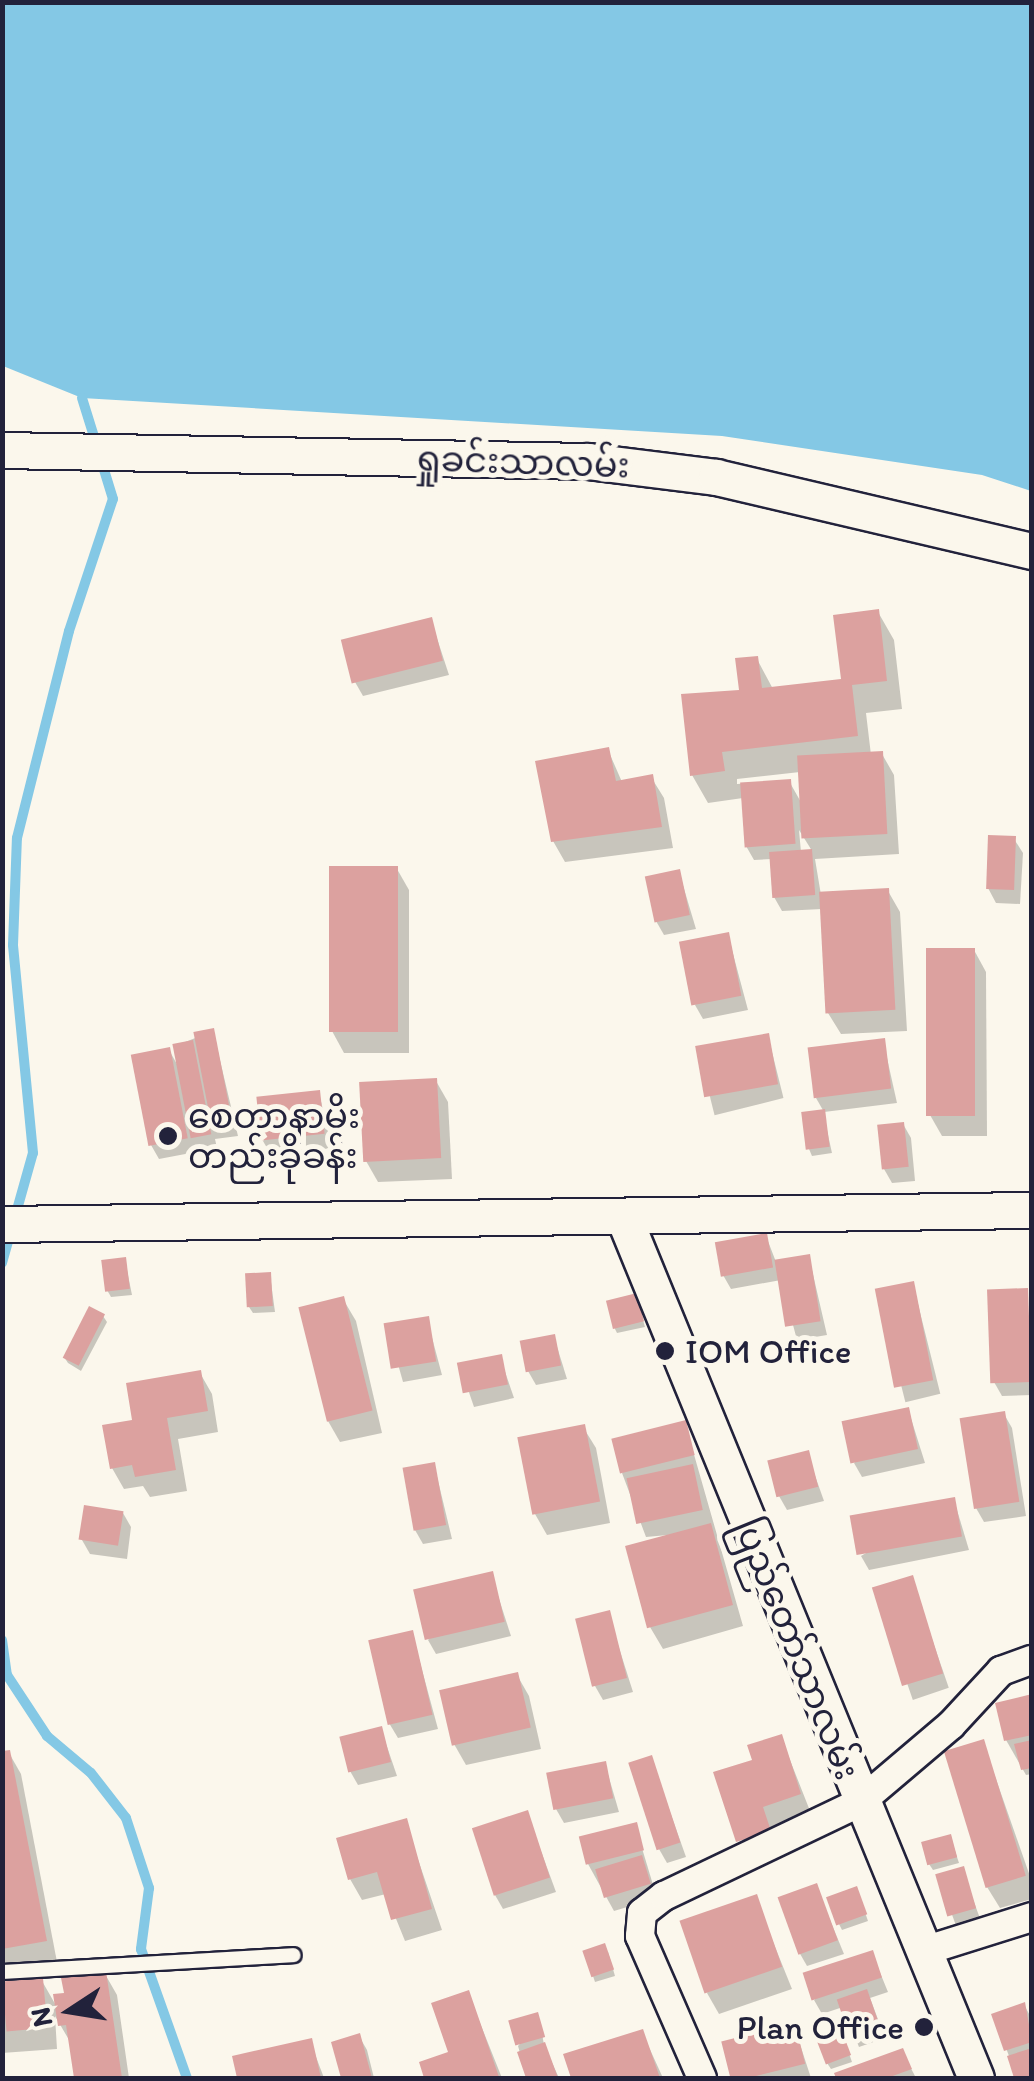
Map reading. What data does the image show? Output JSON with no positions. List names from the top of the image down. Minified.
{"streets":{"street":["ရှုခင်းသာလမ်း","ပြည်တော်သာလမ်း"]},"places":["စေတာနာမိုး တည်းခိုခန်း","IOM Office","Plan Office"],"north":"left"}
